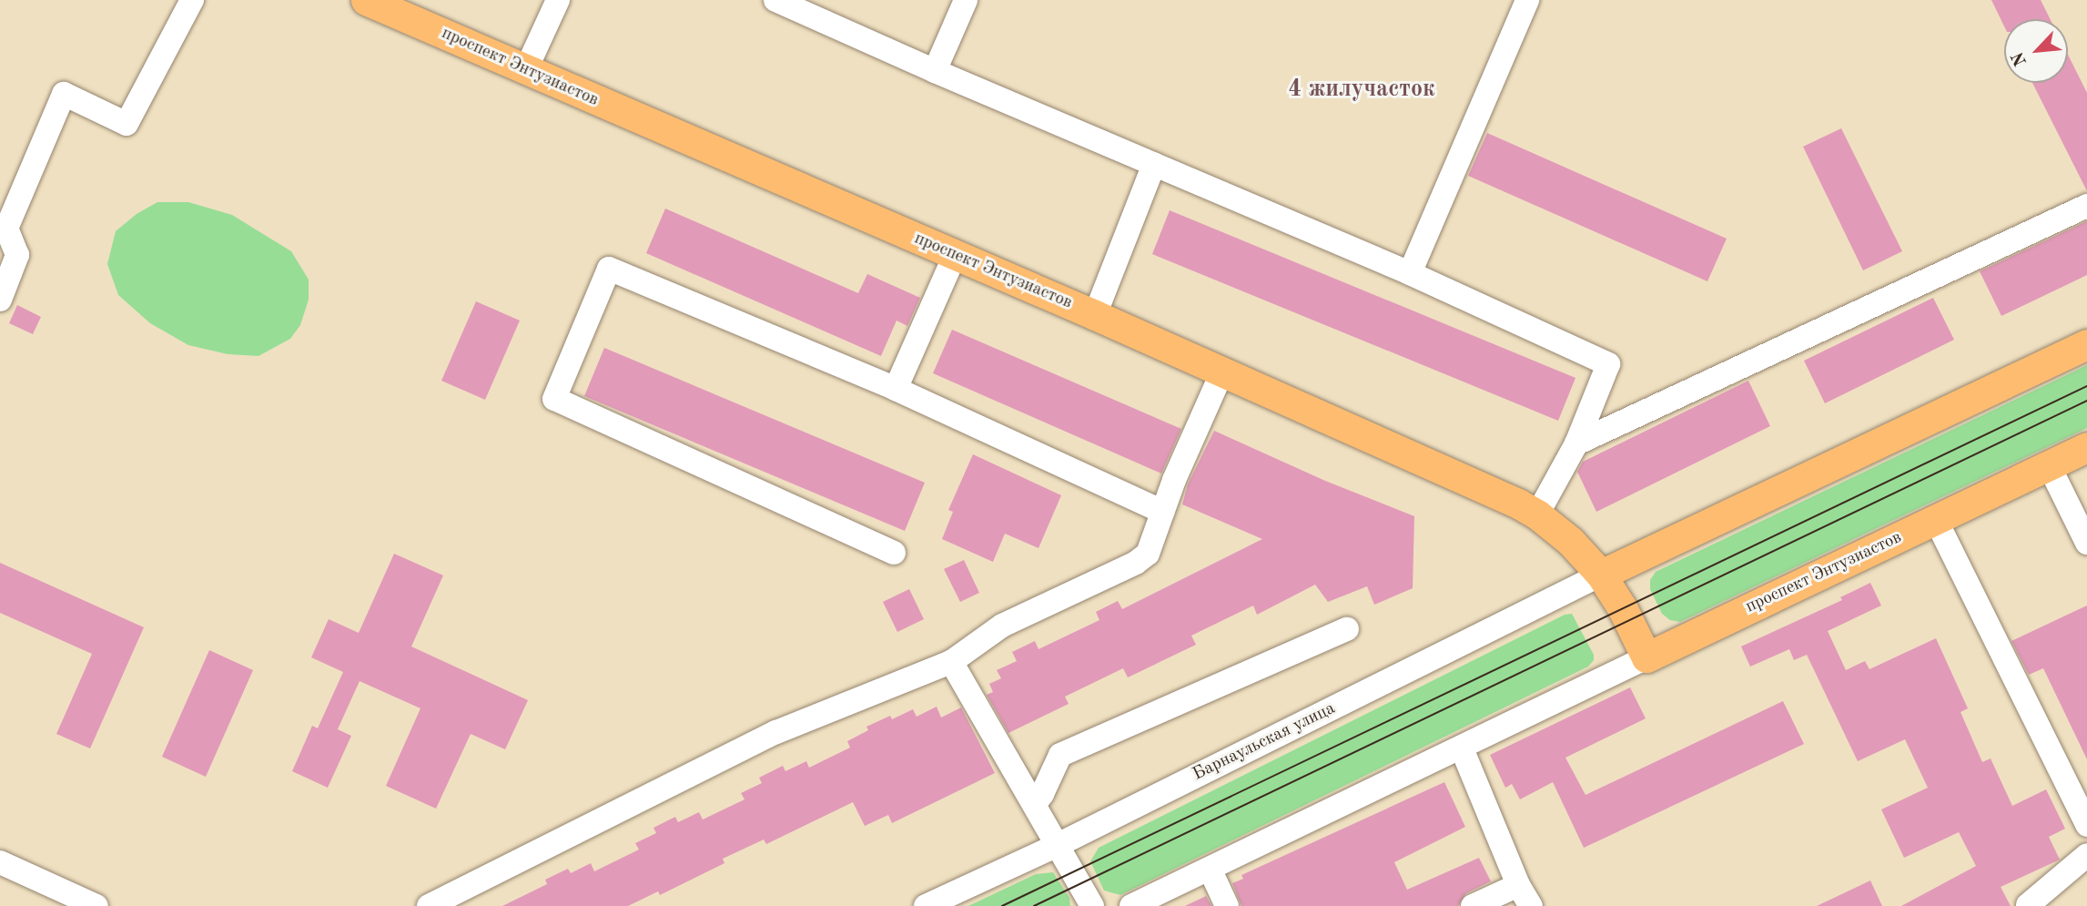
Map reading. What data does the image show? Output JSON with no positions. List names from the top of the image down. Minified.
{"streets":{"main road":["проспект Энтузиастов"],"street":["Барнаульская улица"]},"crossings":[["проспект Энтузиастов","Барнаульская улица"]],"districts":["4 жилучасток"],"north":"bottom left"}
